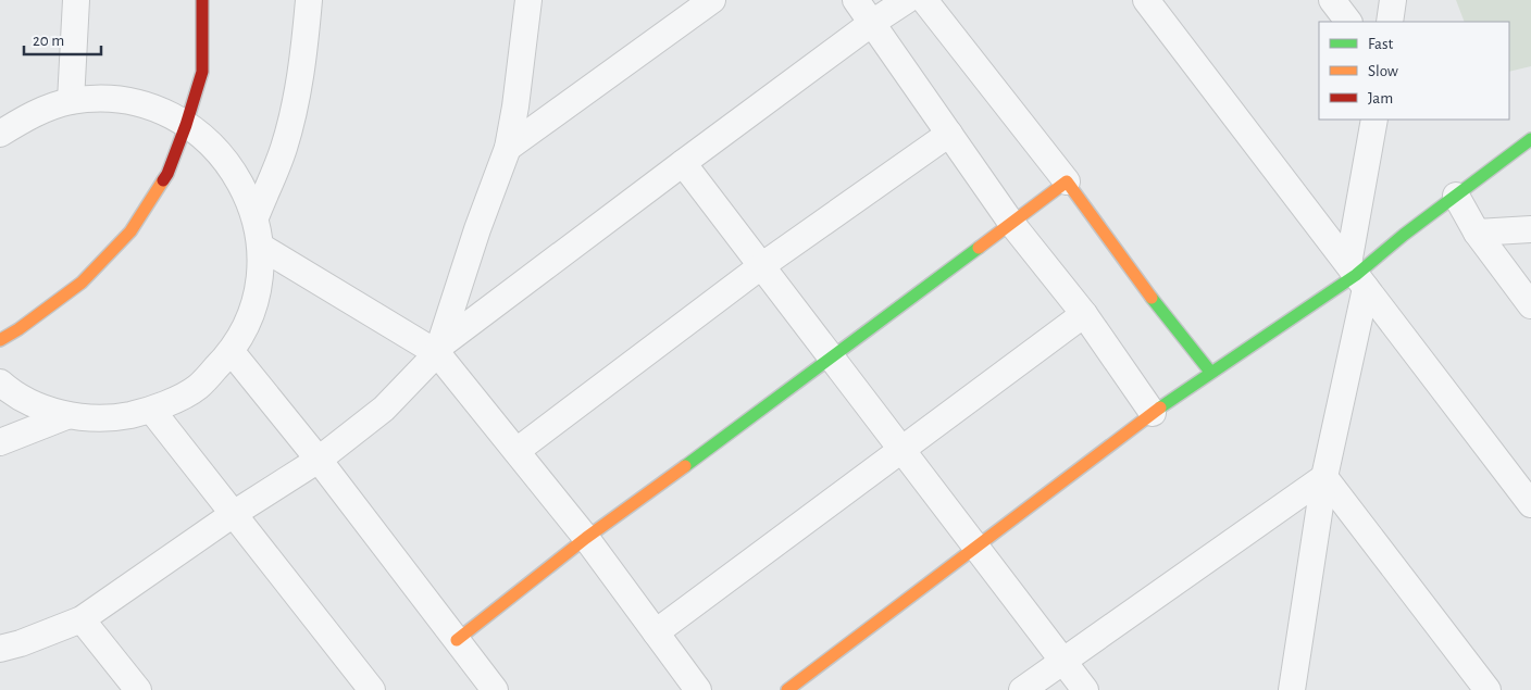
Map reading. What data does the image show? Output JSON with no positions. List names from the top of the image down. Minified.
{"legend":["Fast","Slow","Jam"],"scale_bar":"20 m"}
